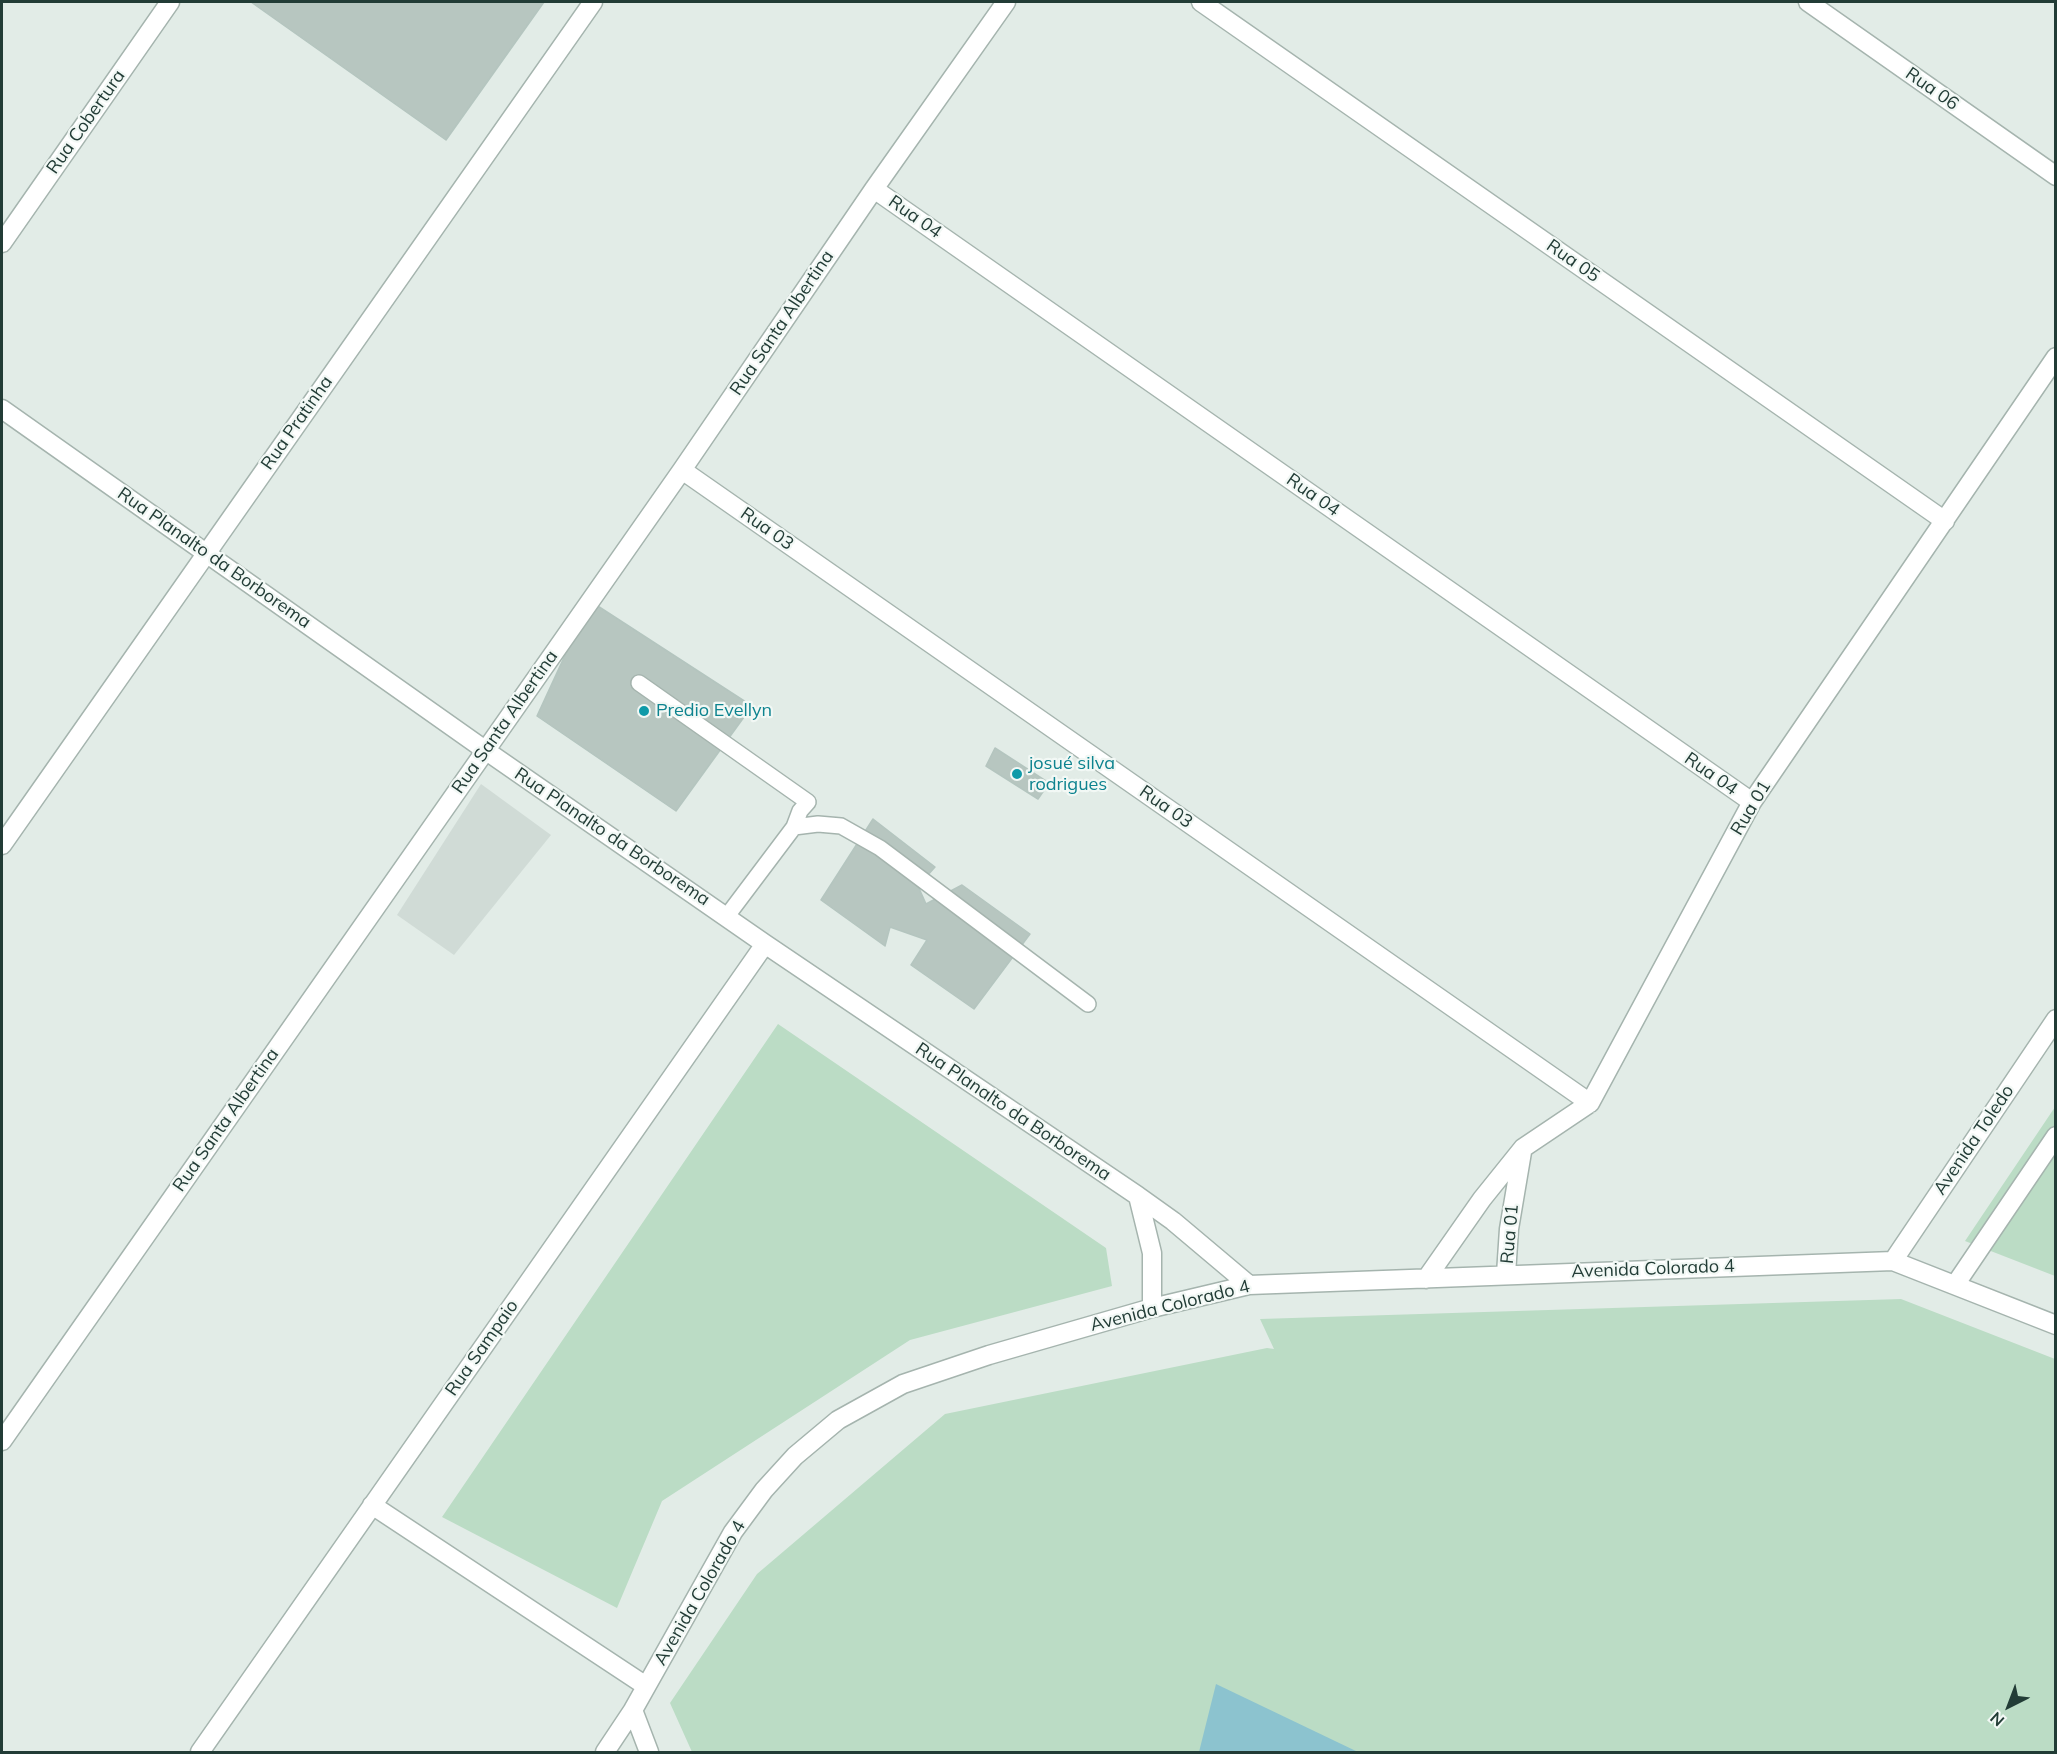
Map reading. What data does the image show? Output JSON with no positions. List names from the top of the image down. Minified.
{"streets":{"street":["Rua 06","Rua Cobertura","Rua 04","Rua 05","Rua Santa Albertina","Rua Pratinha","Rua 03","Rua Planalto da Borborema","Rua 01","Avenida Toledo","Avenida Colorado 4","Rua Sampaio"]},"crossings":[["Rua 04","Rua Santa Albertina"],["Rua 04","Rua 01"],["Rua 05","Rua 01"],["Rua Santa Albertina","Rua 03"],["Rua Santa Albertina","Rua Planalto da Borborema"],["Rua Pratinha","Rua Planalto da Borborema"],["Rua 03","Rua 01"],["Rua Planalto da Borborema","Avenida Colorado 4"],["Rua Planalto da Borborema","Rua Sampaio"],["Rua 01","Avenida Colorado 4"],["Avenida Toledo","Avenida Colorado 4"]],"places":["Predio Evellyn","josué silva rodrigues"],"north":"bottom left"}
